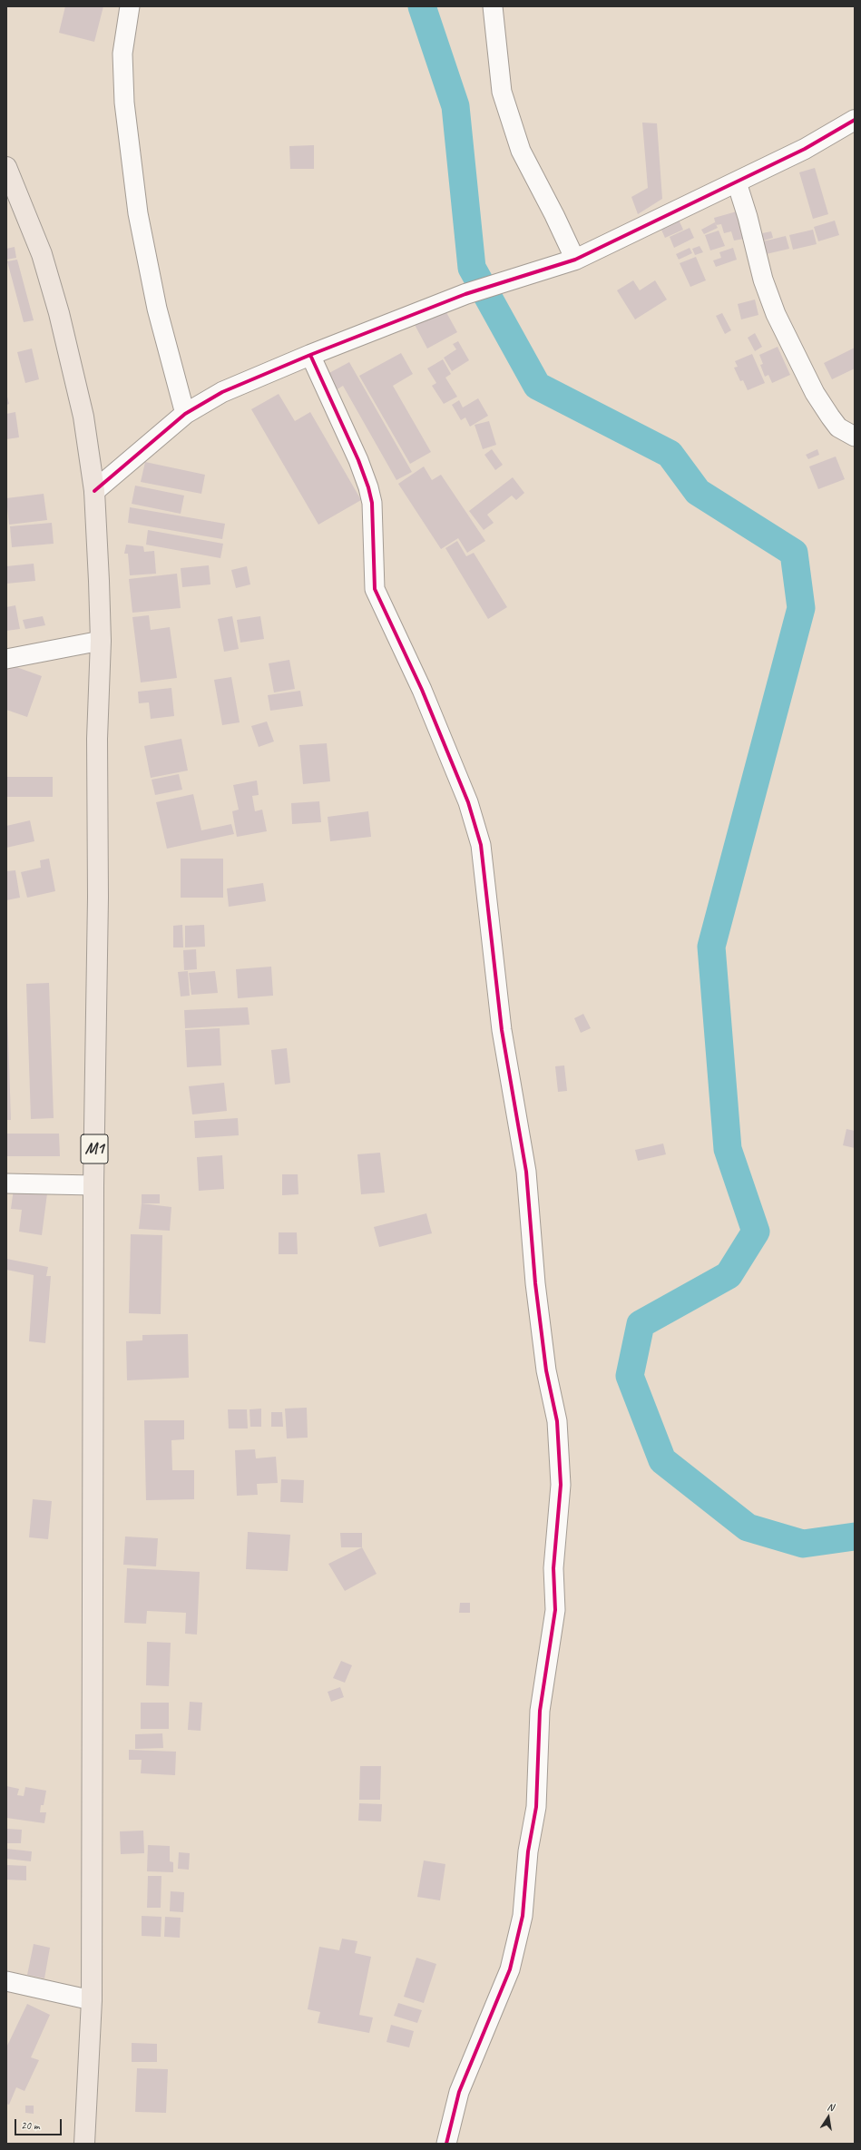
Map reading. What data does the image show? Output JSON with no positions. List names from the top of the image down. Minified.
{"streets":{"highway":["M1"]},"scale_bar":"20 m","north":"top"}
